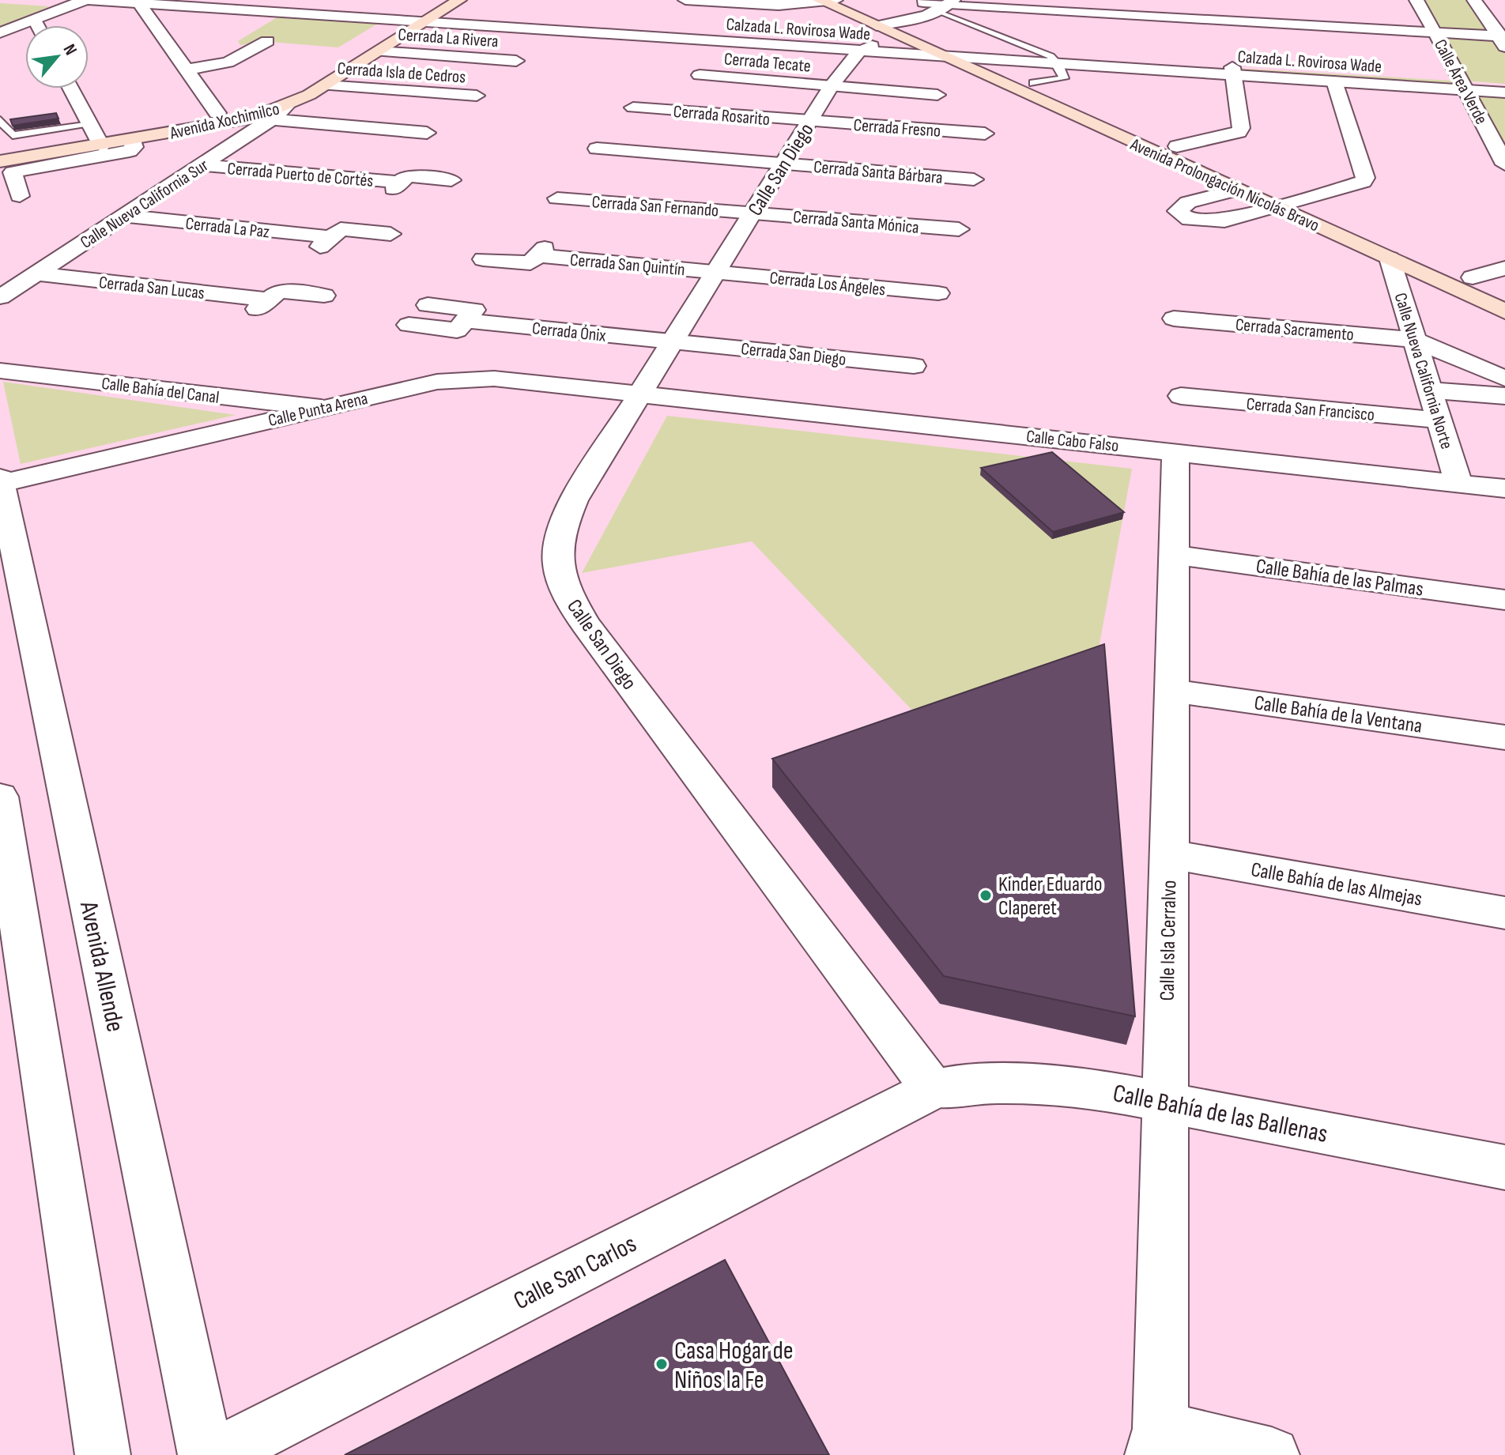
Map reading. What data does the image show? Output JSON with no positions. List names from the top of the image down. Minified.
{"streets":{"main road":["Avenida Xochimilco","Avenida Prolongación Nicolás Bravo"],"street":["Calzada L. Rovirosa Wade","Cerrada La Rivera","Cerrada Tecate","Cerrada Isla de Cedros","Calle Área Verde","Cerrada Rosarito","Cerrada Fresno","Calle San Diego","Cerrada Santa Bárbara","Cerrada Puerto de Cortés","Calle Nueva California Sur","Cerrada San Fernando","Cerrada Santa Mónica","Cerrada La Paz","Cerrada San Quintín","Cerrada Los Ángeles","Cerrada San Lucas","Cerrada Sacramento","Cerrada Ónix","Cerrada San Diego","Calle Nueva California Norte","Calle Bahía del Canal","Calle Punta Arena","Cerrada San Francisco","Calle Cabo Falso","Calle Bahía de las Palmas","Calle Bahía de la Ventana","Calle Bahía de las Almejas","Calle Isla Cerralvo","Avenida Allende","Calle Bahía de las Ballenas","Calle San Carlos"]},"crossings":[["Calzada L. Rovirosa Wade","Calle Área Verde"],["Calzada L. Rovirosa Wade","Avenida Xochimilco"],["Calzada L. Rovirosa Wade","Calle San Diego"],["Calzada L. Rovirosa Wade","Avenida Prolongación Nicolás Bravo"],["Cerrada La Rivera","Avenida Xochimilco"],["Cerrada Tecate","Calle San Diego"],["Cerrada Isla de Cedros","Avenida Xochimilco"],["Cerrada Rosarito","Cerrada Fresno"],["Cerrada Rosarito","Calle San Diego"],["Avenida Xochimilco","Calle Nueva California Sur"],["Cerrada Fresno","Calle San Diego"],["Calle San Diego","Cerrada Santa Bárbara"],["Calle San Diego","Cerrada San Fernando"],["Calle San Diego","Cerrada Santa Mónica"],["Calle San Diego","Cerrada San Quintín"],["Calle San Diego","Cerrada Los Ángeles"],["Calle San Diego","Cerrada Ónix"],["Calle San Diego","Cerrada San Diego"],["Calle San Diego","Calle Punta Arena"],["Calle San Diego","Calle Cabo Falso"],["Calle San Diego","Calle Bahía de las Ballenas"],["Calle San Diego","Calle San Carlos"],["Cerrada Puerto de Cortés","Calle Nueva California Sur"],["Avenida Prolongación Nicolás Bravo","Calle Nueva California Norte"],["Calle Nueva California Sur","Cerrada La Paz"],["Calle Nueva California Sur","Cerrada San Lucas"],["Cerrada San Fernando","Cerrada Santa Mónica"],["Cerrada San Quintín","Cerrada Los Ángeles"],["Cerrada Sacramento","Calle Nueva California Norte"],["Cerrada Ónix","Cerrada San Diego"],["Calle Nueva California Norte","Cerrada San Francisco"],["Calle Nueva California Norte","Calle Cabo Falso"],["Calle Bahía del Canal","Calle Punta Arena"],["Calle Punta Arena","Calle Cabo Falso"],["Calle Punta Arena","Avenida Allende"],["Calle Cabo Falso","Calle Isla Cerralvo"],["Calle Bahía de las Palmas","Calle Isla Cerralvo"],["Calle Bahía de la Ventana","Calle Isla Cerralvo"],["Calle Bahía de las Almejas","Calle Isla Cerralvo"],["Calle Isla Cerralvo","Calle Bahía de las Ballenas"],["Calle Bahía de las Ballenas","Calle San Carlos"]],"places":["Kinder Eduardo Claperet","Casa Hogar de Niños la Fe"],"north":"top right"}
